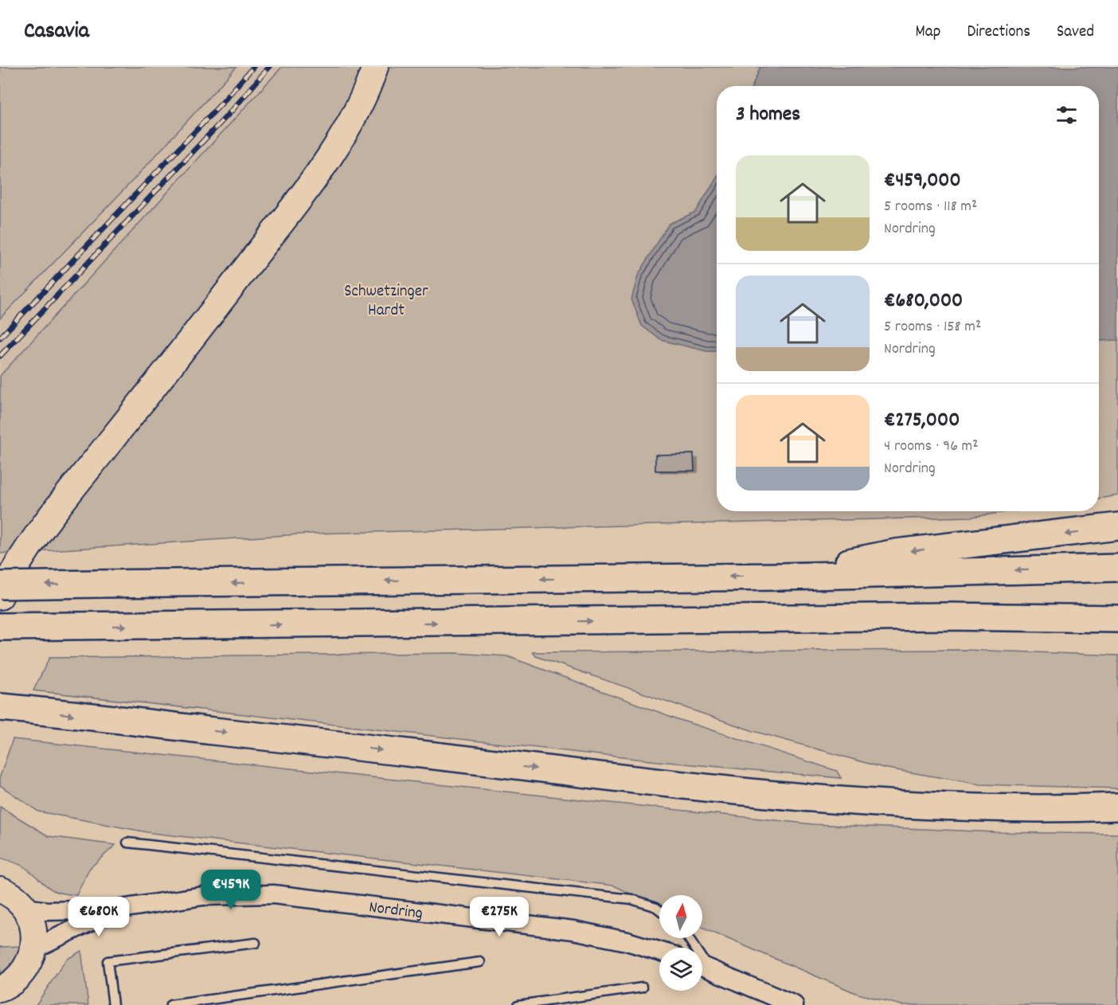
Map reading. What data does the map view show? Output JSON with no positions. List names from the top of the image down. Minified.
{"streets":{"street":["Nordring"]},"parks":["Schwetzinger Hardt"],"north":"top","page":{"header":"Casavia","nav":["Map","Directions","Saved"],"heading":"3 homes","list":[{"name":"€459,000","note":"5 rooms · 118 m² · Nordring"},{"name":"€680,000","note":"5 rooms · 158 m² · Nordring"},{"name":"€275,000","note":"4 rooms · 96 m² · Nordring"}],"price":["€459K","€680K","€275K"]}}
